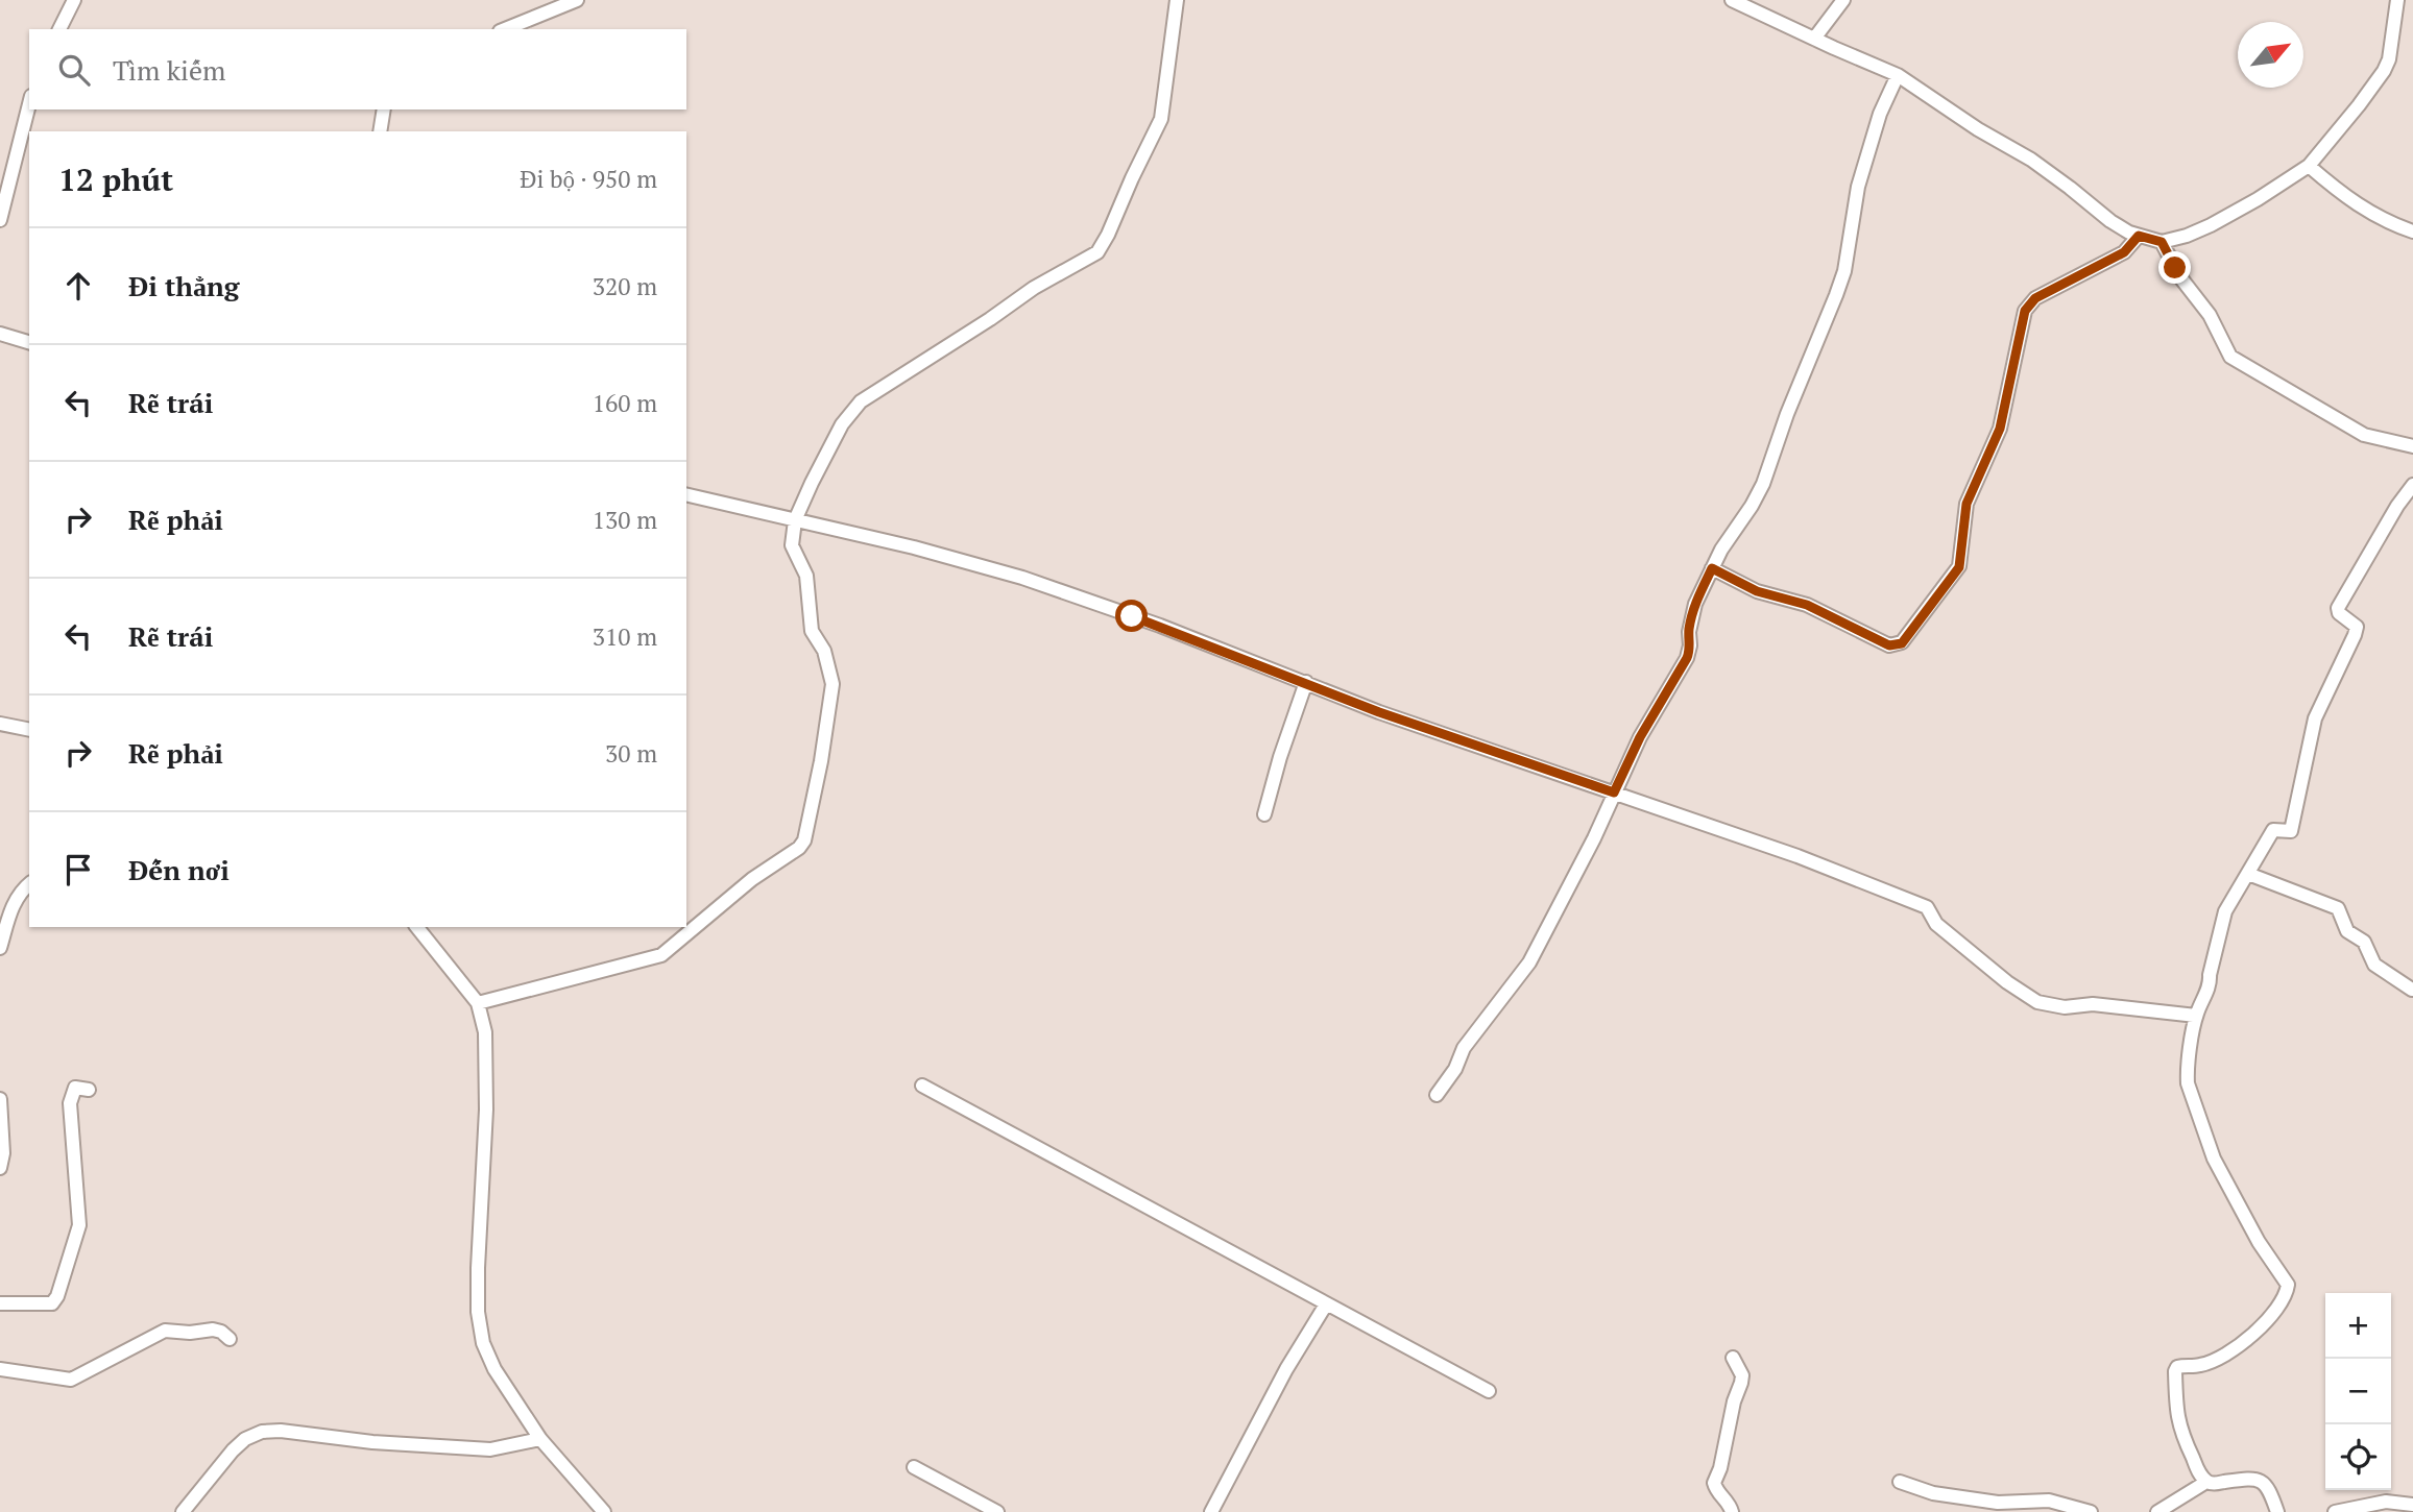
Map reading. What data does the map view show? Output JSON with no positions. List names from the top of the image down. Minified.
{"north":"top right","page":{"search":"Tìm kiếm","heading":["12 phút","Đi bộ · 950 m"],"list":[["Đi thẳng","320 m"],["Rẽ trái","160 m"],["Rẽ phải","130 m"],["Rẽ trái","310 m"],["Rẽ phải","30 m"],"Đến nơi"],"map_buttons":["+","−"]}}
